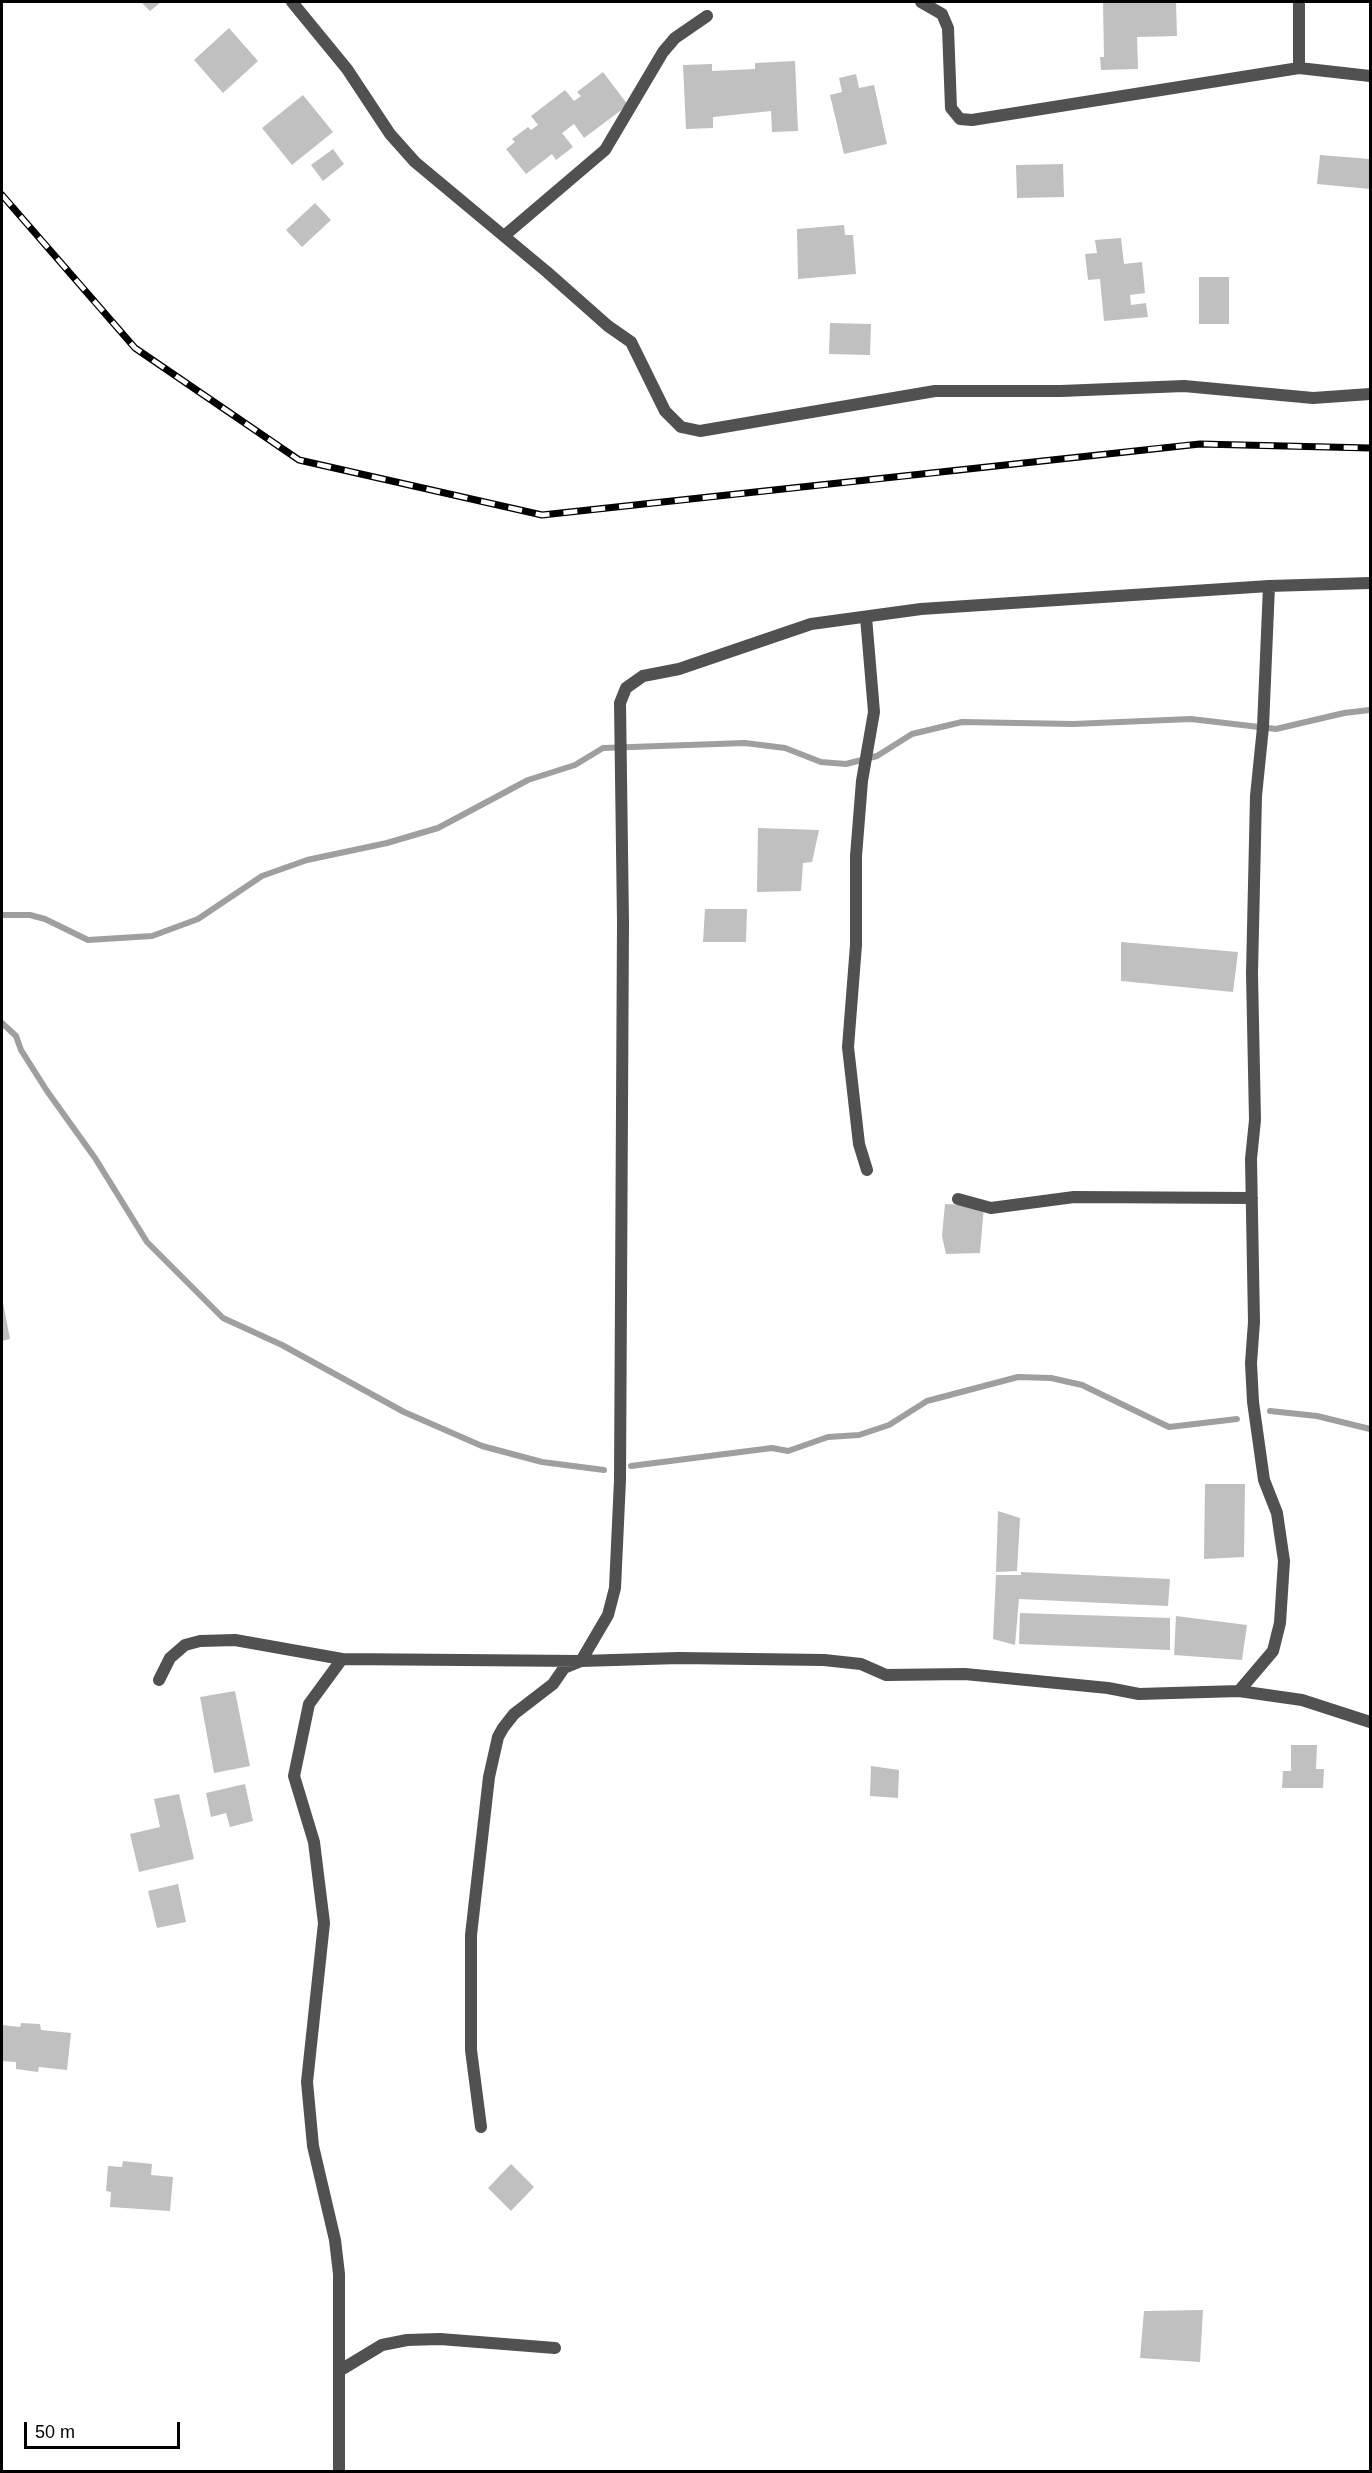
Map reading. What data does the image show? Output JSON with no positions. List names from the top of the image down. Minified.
{"scale_bar":"50 m"}
